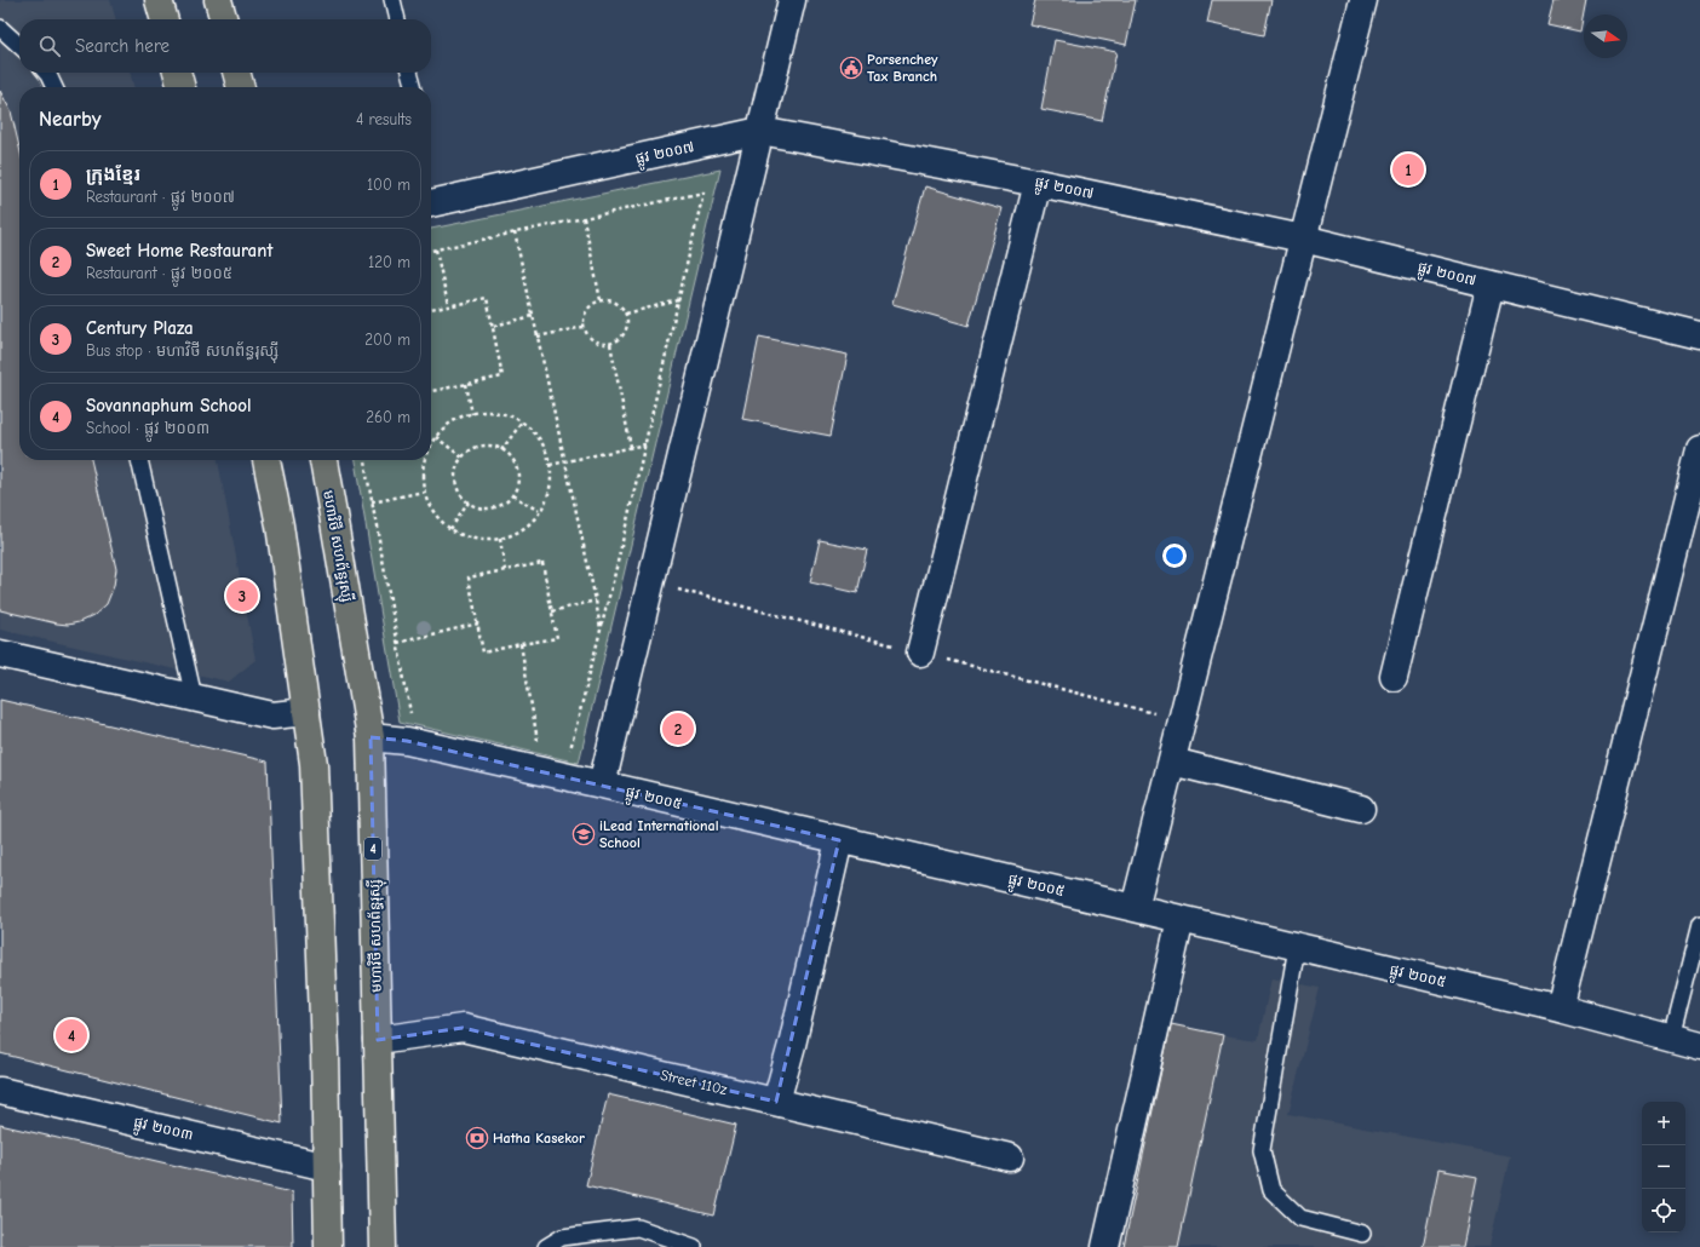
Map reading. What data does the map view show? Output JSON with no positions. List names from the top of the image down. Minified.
{"streets":{"highway":["មហាវិថី សហព័ន្ធរុស្ស៊ី","4"],"street":["ផ្លូវ ២០០៧","ផ្លូវ ២០០៥","Street 110z","ផ្លូវ ២០០៣"]},"crossings":[["មហាវិថី សហព័ន្ធរុស្ស៊ី","ផ្លូវ ២០០៥"],["មហាវិថី សហព័ន្ធរុស្ស៊ី","Street 110z"]],"places":{"public building":["Porsenchey Tax Branch"],"school or university":["iLead International School"],"bank":["Hatha Kasekor"]},"north":"right","page":{"search":"Search here","heading":["Nearby","4 results"],"list":[{"mark":"1","name":"ក្រុងខ្មែរ","note":"Restaurant · ផ្លូវ ២០០៧","value":"100 m"},{"mark":"2","name":"Sweet Home Restaurant","note":"Restaurant · ផ្លូវ ២០០៥","value":"120 m"},{"mark":"3","name":"Century Plaza","note":"Bus stop · មហាវិថី សហព័ន្ធរុស្ស៊ី","value":"200 m"},{"mark":"4","name":"Sovannaphum School","note":"School · ផ្លូវ ២០០៣","value":"260 m"}],"pins":["1","3","2","4"],"map_buttons":["+","−"]}}
